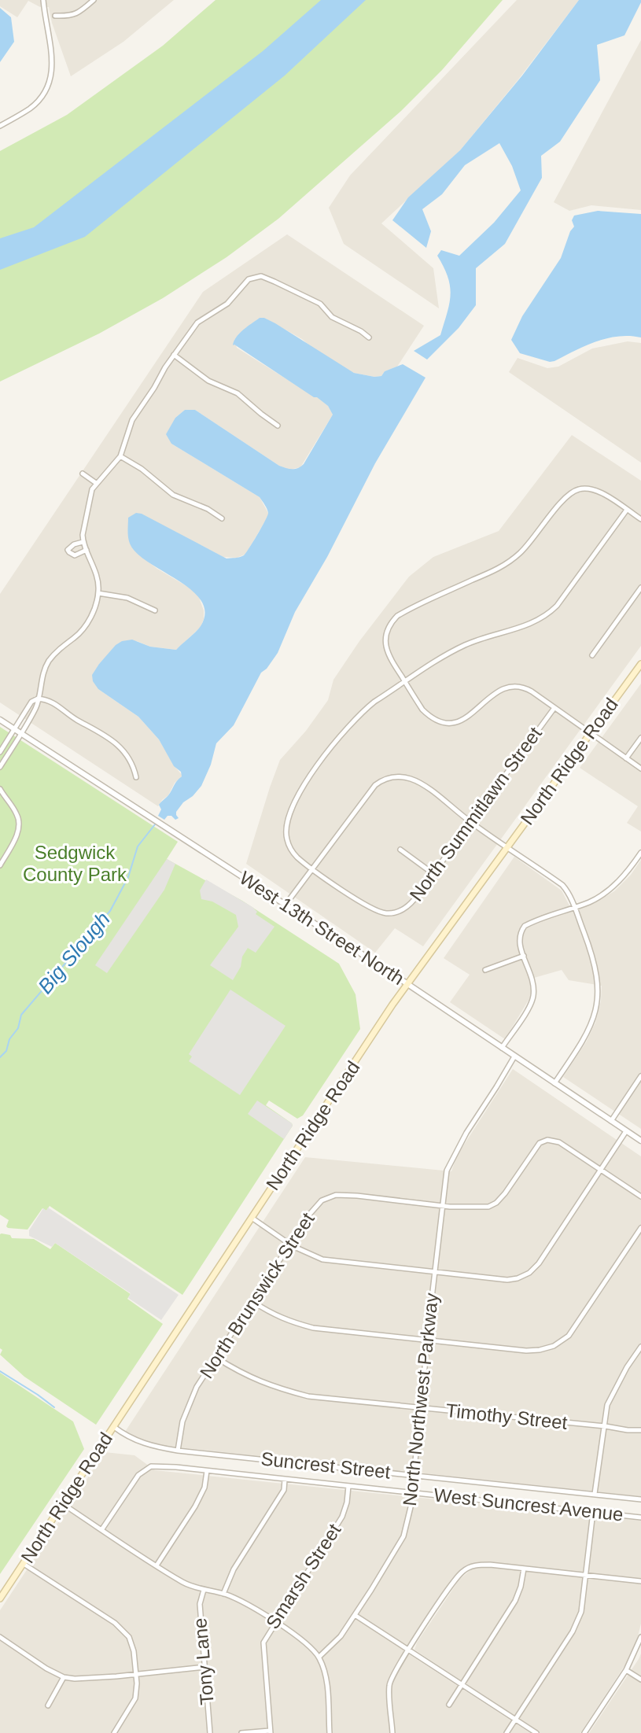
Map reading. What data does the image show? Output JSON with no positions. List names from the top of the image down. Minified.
{"streets":{"main road":["North Ridge Road"],"street":["North Summitlawn Street","West 13th Street North","North Brunswick Street","North Northwest Parkway","Timothy Street","Suncrest Street","West Suncrest Avenue","Smarsh Street","Tony Lane"]},"crossings":[["North Ridge Road","West 13th Street North"],["North Ridge Road","Suncrest Street"],["West 13th Street North","North Northwest Parkway"],["North Brunswick Street","North Northwest Parkway"],["North Brunswick Street","Timothy Street"],["North Brunswick Street","Suncrest Street"],["North Northwest Parkway","Timothy Street"],["North Northwest Parkway","Suncrest Street"],["North Northwest Parkway","West Suncrest Avenue"],["West Suncrest Avenue","Smarsh Street"],["West Suncrest Avenue","Tony Lane"]],"water":["Big Slough"],"parks":["Sedgwick County Park"]}
